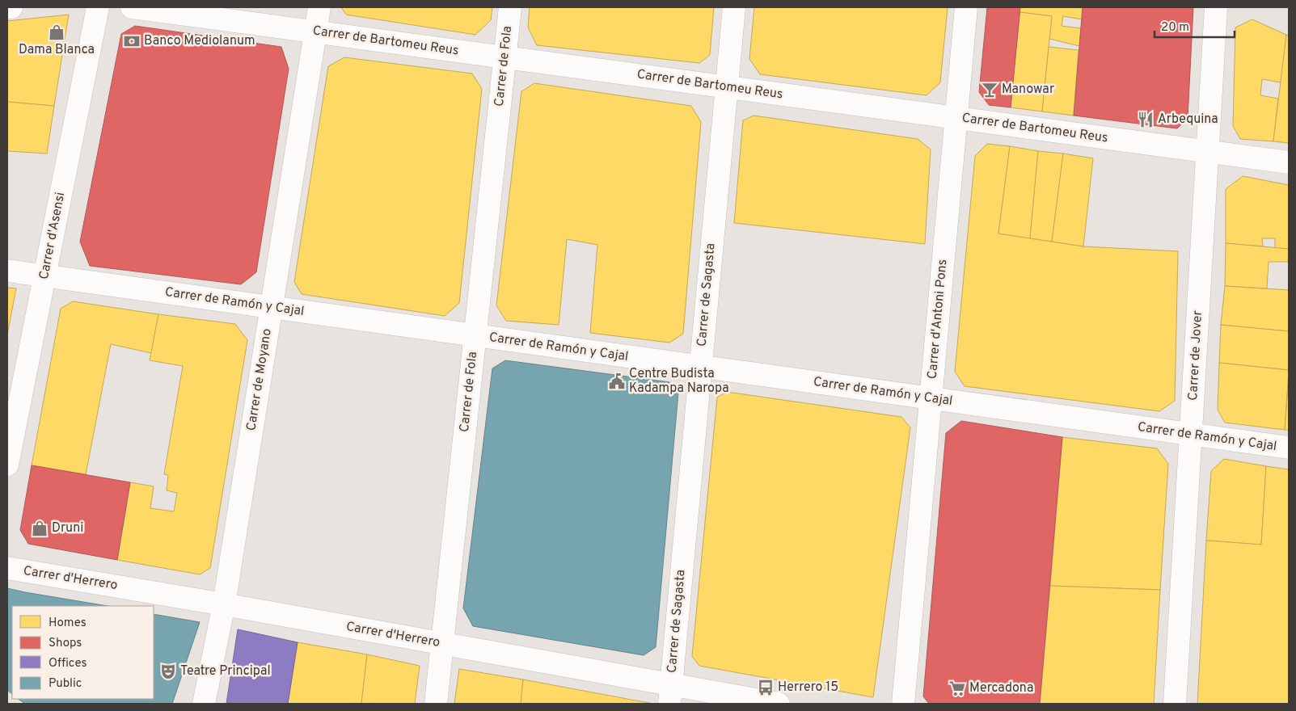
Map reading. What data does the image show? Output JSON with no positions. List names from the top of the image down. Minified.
{"streets":{"street":["Carrer de Bartomeu Reus","Carrer de Fola","Carrer d'Asensi","Carrer de Sagasta","Carrer de Ramón y Cajal","Carrer d'Antoni Pons","Carrer de Jover","Carrer de Moyano","Carrer d'Herrero"]},"crossings":[["Carrer de Bartomeu Reus","Carrer de Fola"],["Carrer de Bartomeu Reus","Carrer de Sagasta"],["Carrer de Bartomeu Reus","Carrer d'Antoni Pons"],["Carrer de Bartomeu Reus","Carrer de Jover"],["Carrer de Bartomeu Reus","Carrer de Moyano"],["Carrer de Fola","Carrer de Ramón y Cajal"],["Carrer de Fola","Carrer d'Herrero"],["Carrer d'Asensi","Carrer de Ramón y Cajal"],["Carrer de Sagasta","Carrer de Ramón y Cajal"],["Carrer de Sagasta","Carrer d'Herrero"],["Carrer de Ramón y Cajal","Carrer d'Antoni Pons"],["Carrer de Ramón y Cajal","Carrer de Jover"],["Carrer de Ramón y Cajal","Carrer de Moyano"],["Carrer de Moyano","Carrer d'Herrero"]],"places":{"shop":["Dama Blanca","Druni"],"bank":["Banco Mediolanum"],"bar":["Manowar"],"restaurant":["Arbequina"],"public building":["Centre Budista Kadampa Naropa"],"theatre":["Teatre Principal"],"bus stop":["Herrero 15"],"supermarket":["Mercadona"]},"legend":["Homes","Shops","Offices","Public"],"scale_bar":"20 m"}
